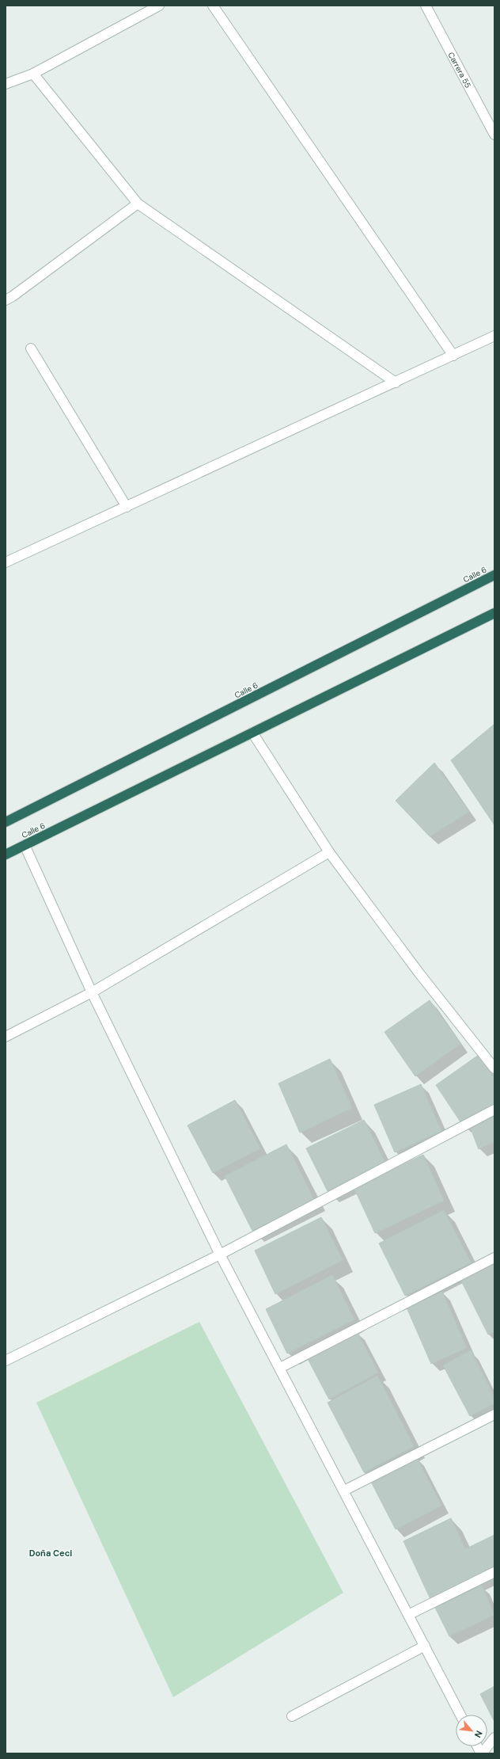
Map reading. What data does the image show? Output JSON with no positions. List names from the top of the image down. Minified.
{"streets":{"highway":["Calle 6"],"street":["Carrera 55"]},"districts":["Doña Ceci"],"north":"bottom right"}
